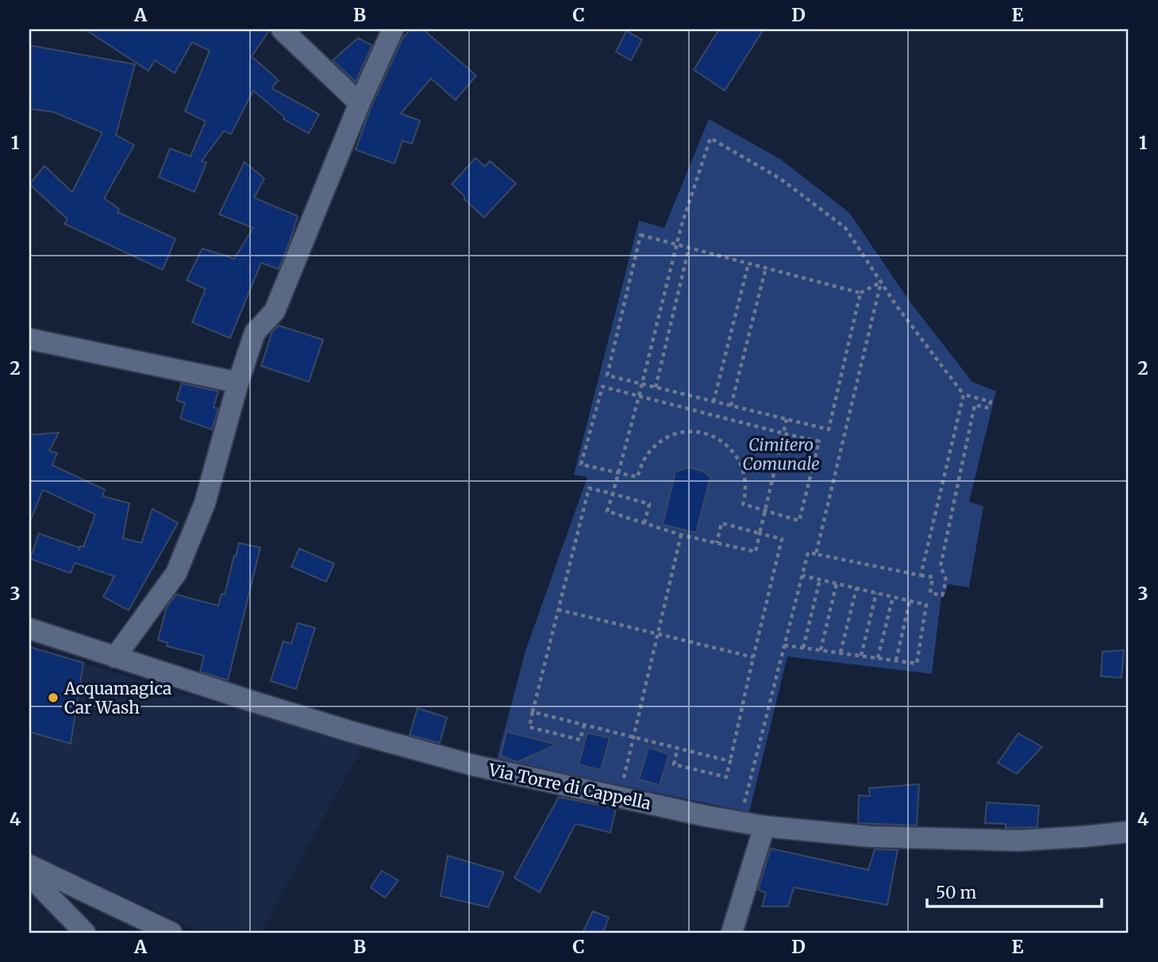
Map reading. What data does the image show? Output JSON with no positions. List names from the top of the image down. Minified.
{"streets":{"street":["Via Torre di Cappella"]},"parks":["Cimitero Comunale"],"places":["Acquamagica Car Wash"],"scale_bar":"50 m","grid":{"columns":["A","B","C","D","E"],"rows":["1","2","3","4"]}}
